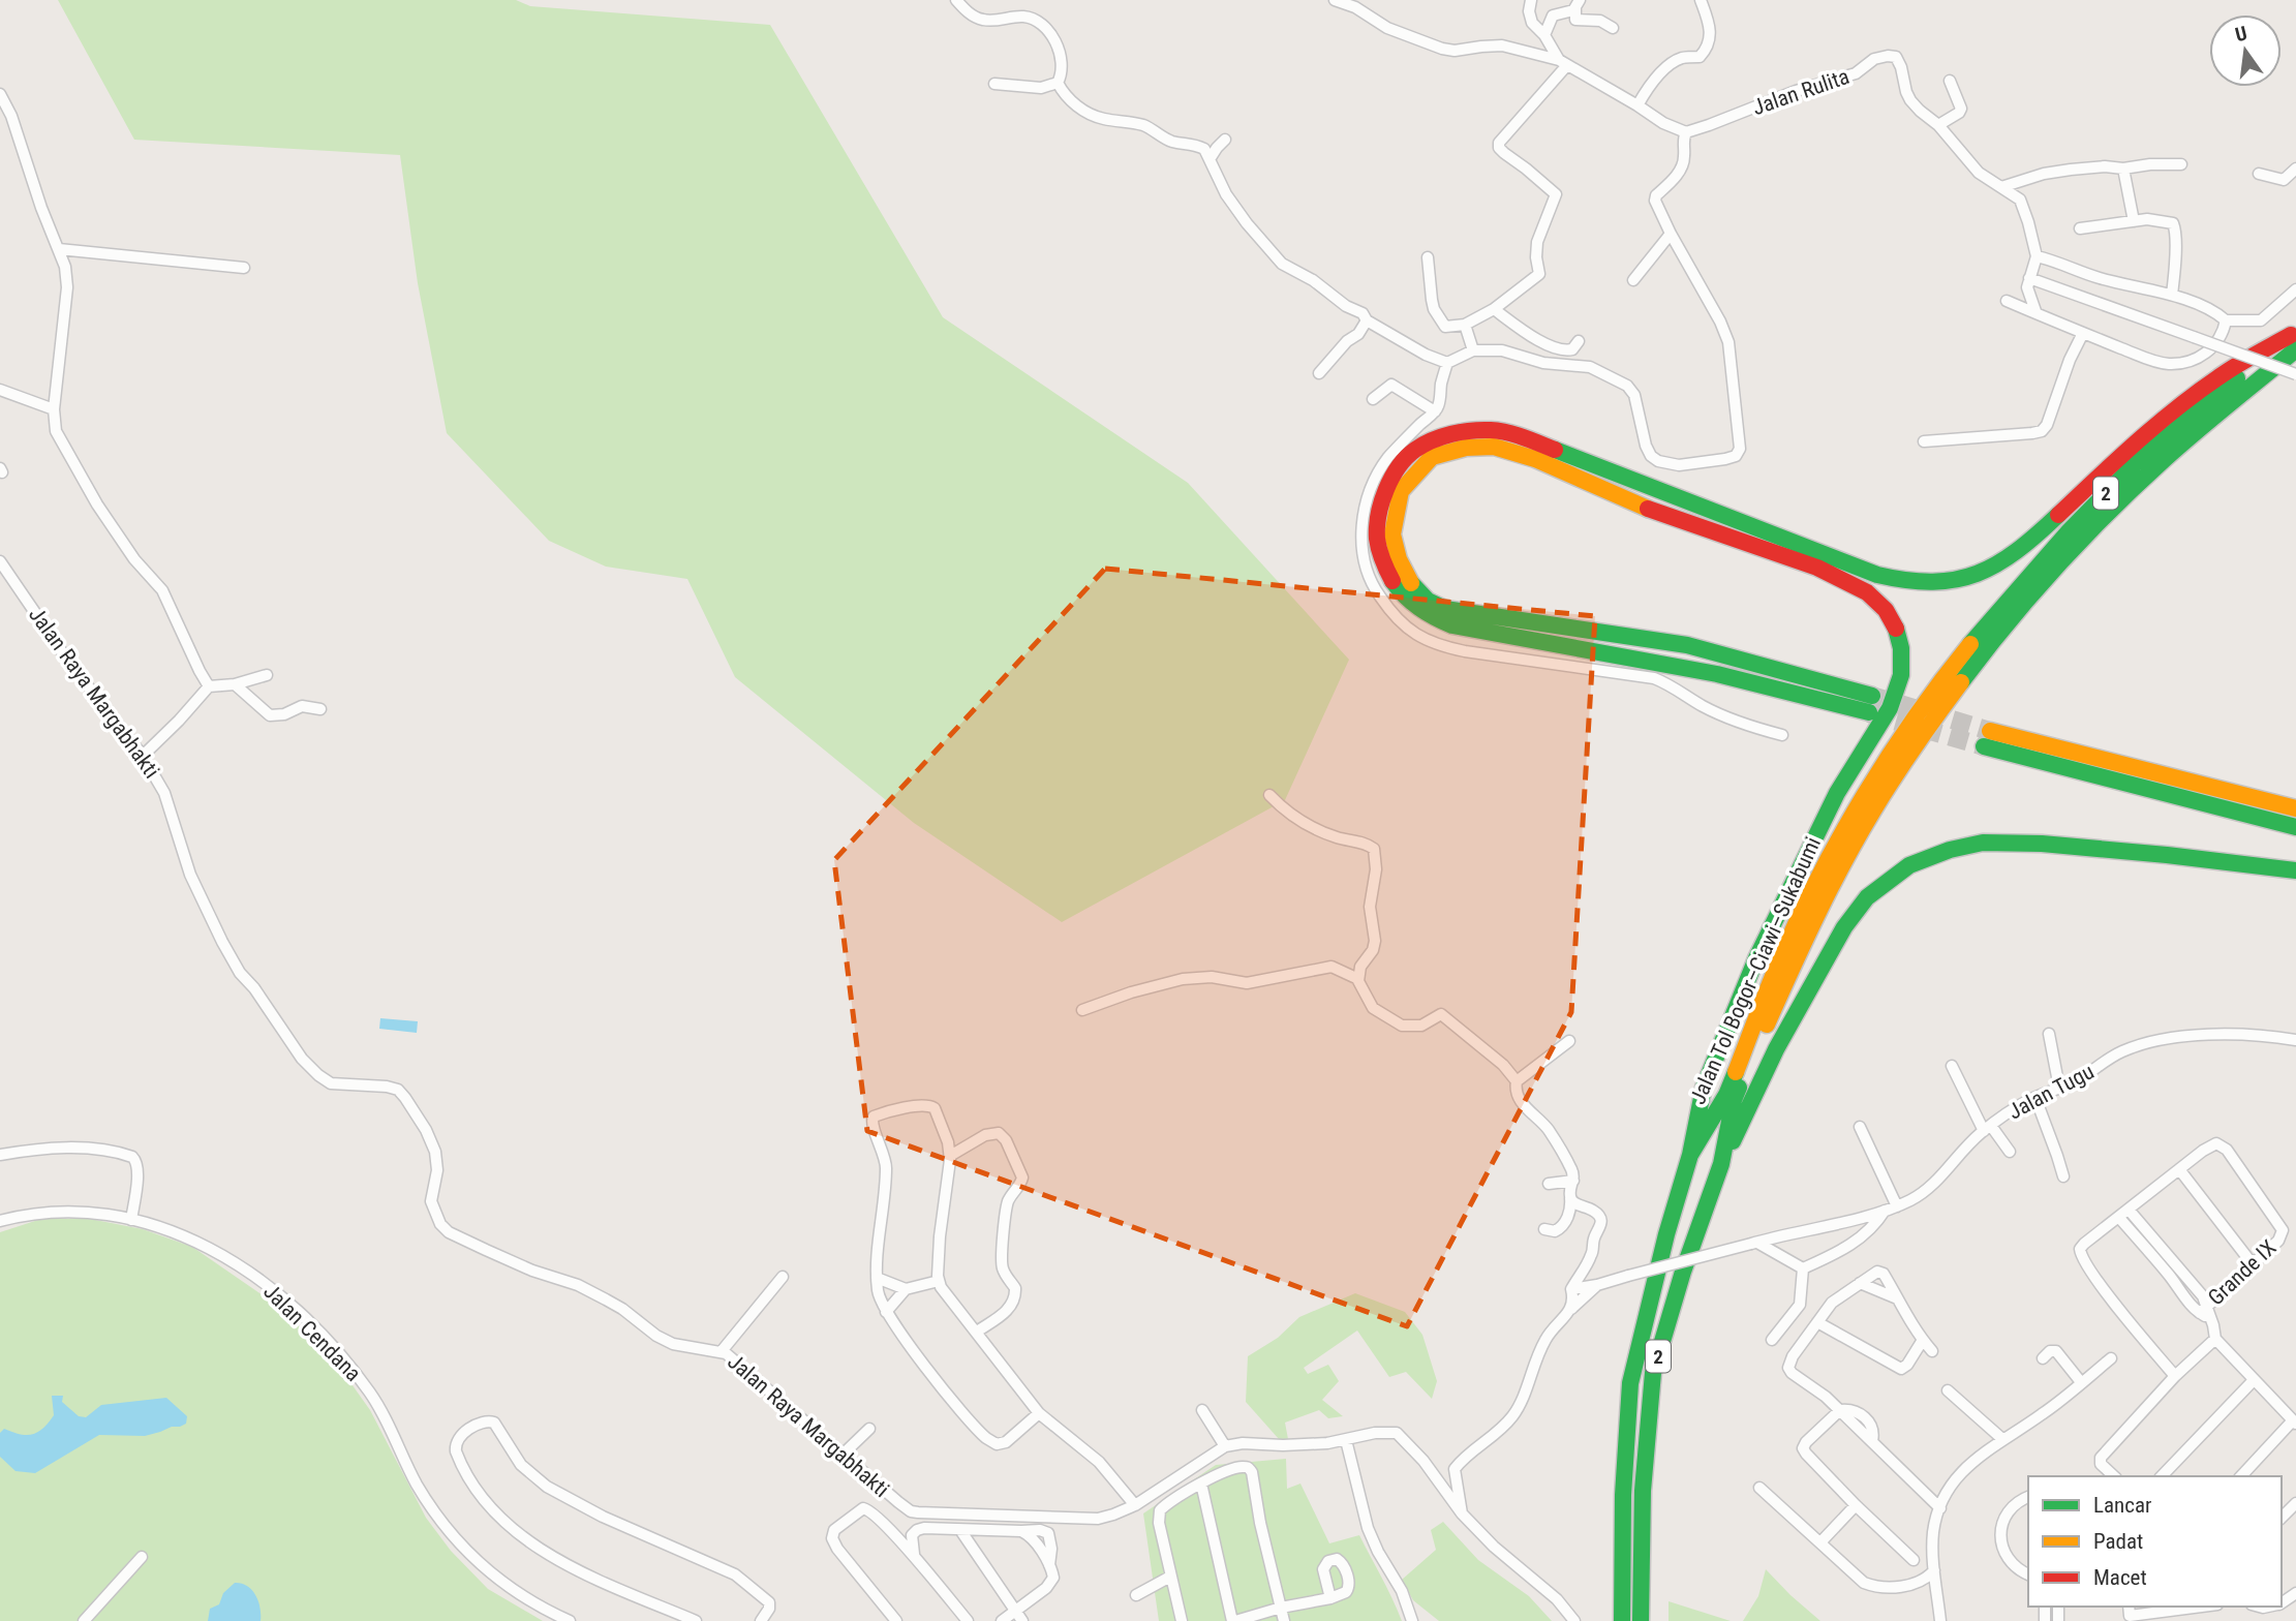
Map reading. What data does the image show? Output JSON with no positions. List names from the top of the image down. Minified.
{"streets":{"highway":["2","Jalan Tol Bogor–Ciawi–Sukabumi"],"street":["Jalan Rulita","Jalan Raya Margabhakti","Jalan Tugu","Grande IX","Jalan Cendana"]},"legend":["Lancar","Padat","Macet"],"north":"top"}
